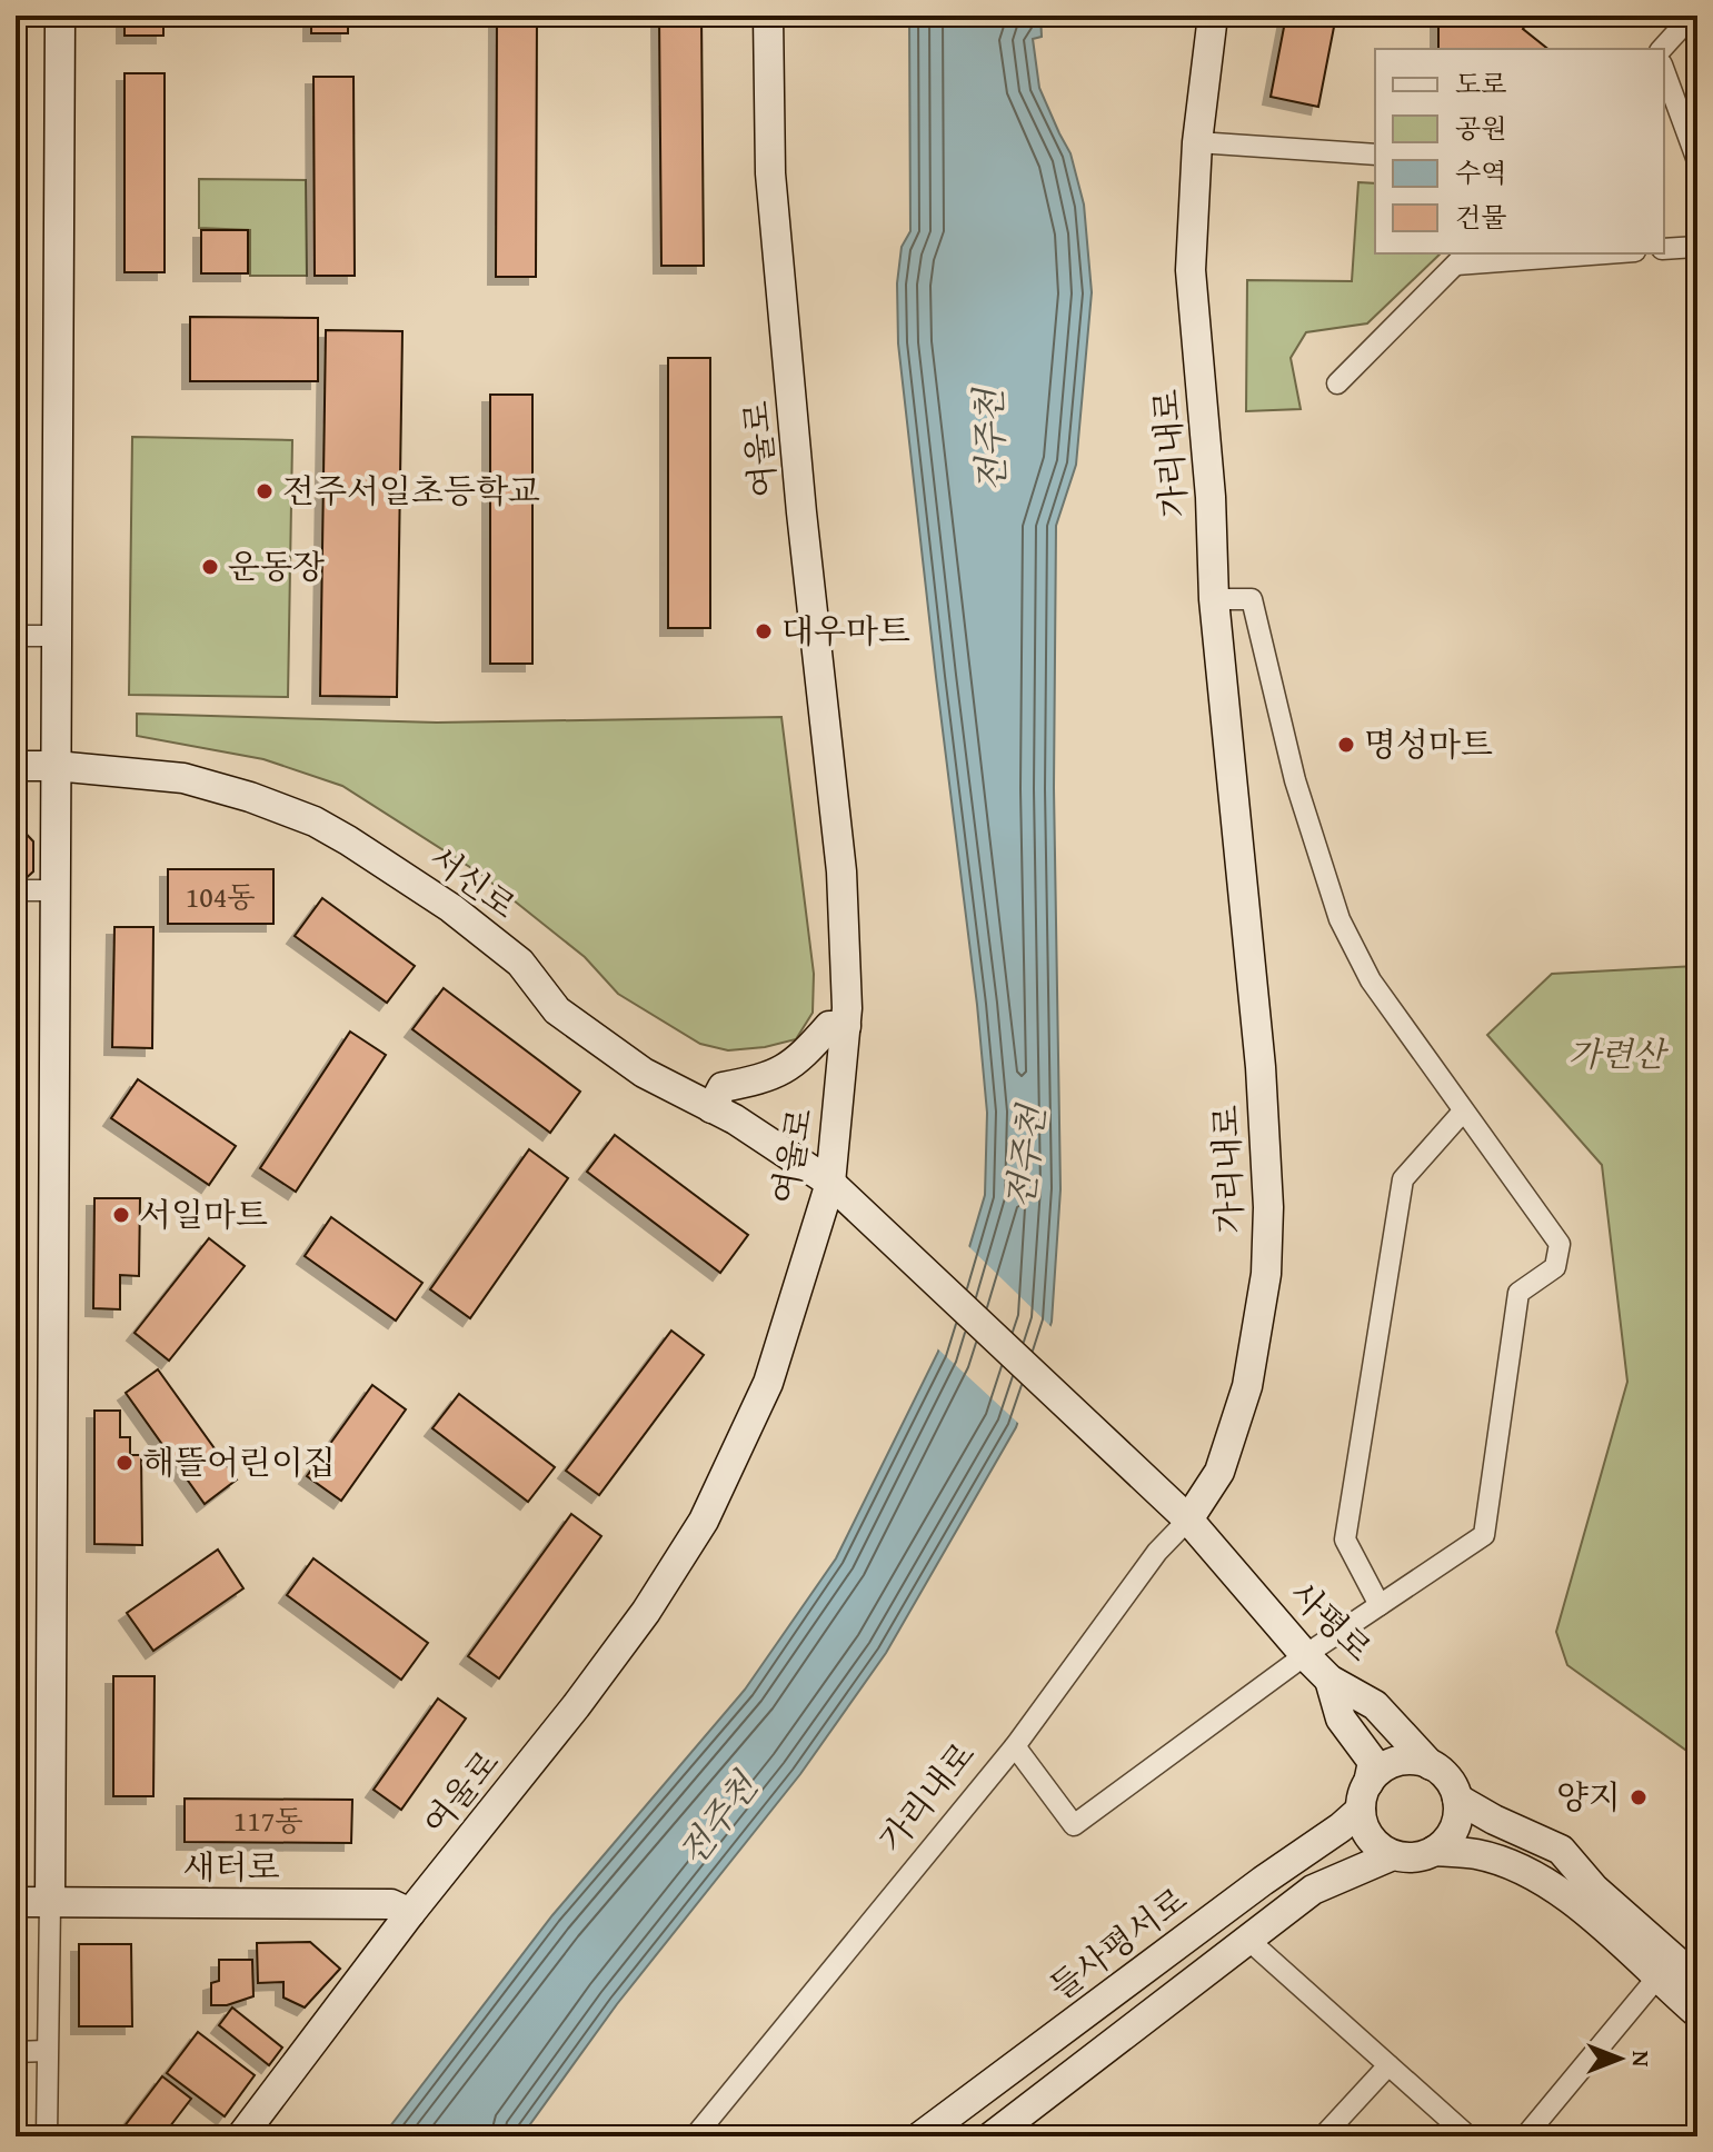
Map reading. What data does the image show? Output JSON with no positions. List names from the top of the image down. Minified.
{"streets":{"street":["여울로","가리내로","서신로","사평로","새터로","들사평서로"]},"crossings":[["여울로","서신로"],["여울로","새터로"],["가리내로","사평로"],["서신로","사평로"],["사평로","들사평서로"]],"water":["전주천"],"parks":["가련산"],"places":["전주서일초등학교","운동장","대우마트","명성마트","서일마트","해뜰어린이집","양지"],"house_numbers":["104동","117동"],"legend":["도로","공원","수역","건물"],"north":"right"}
